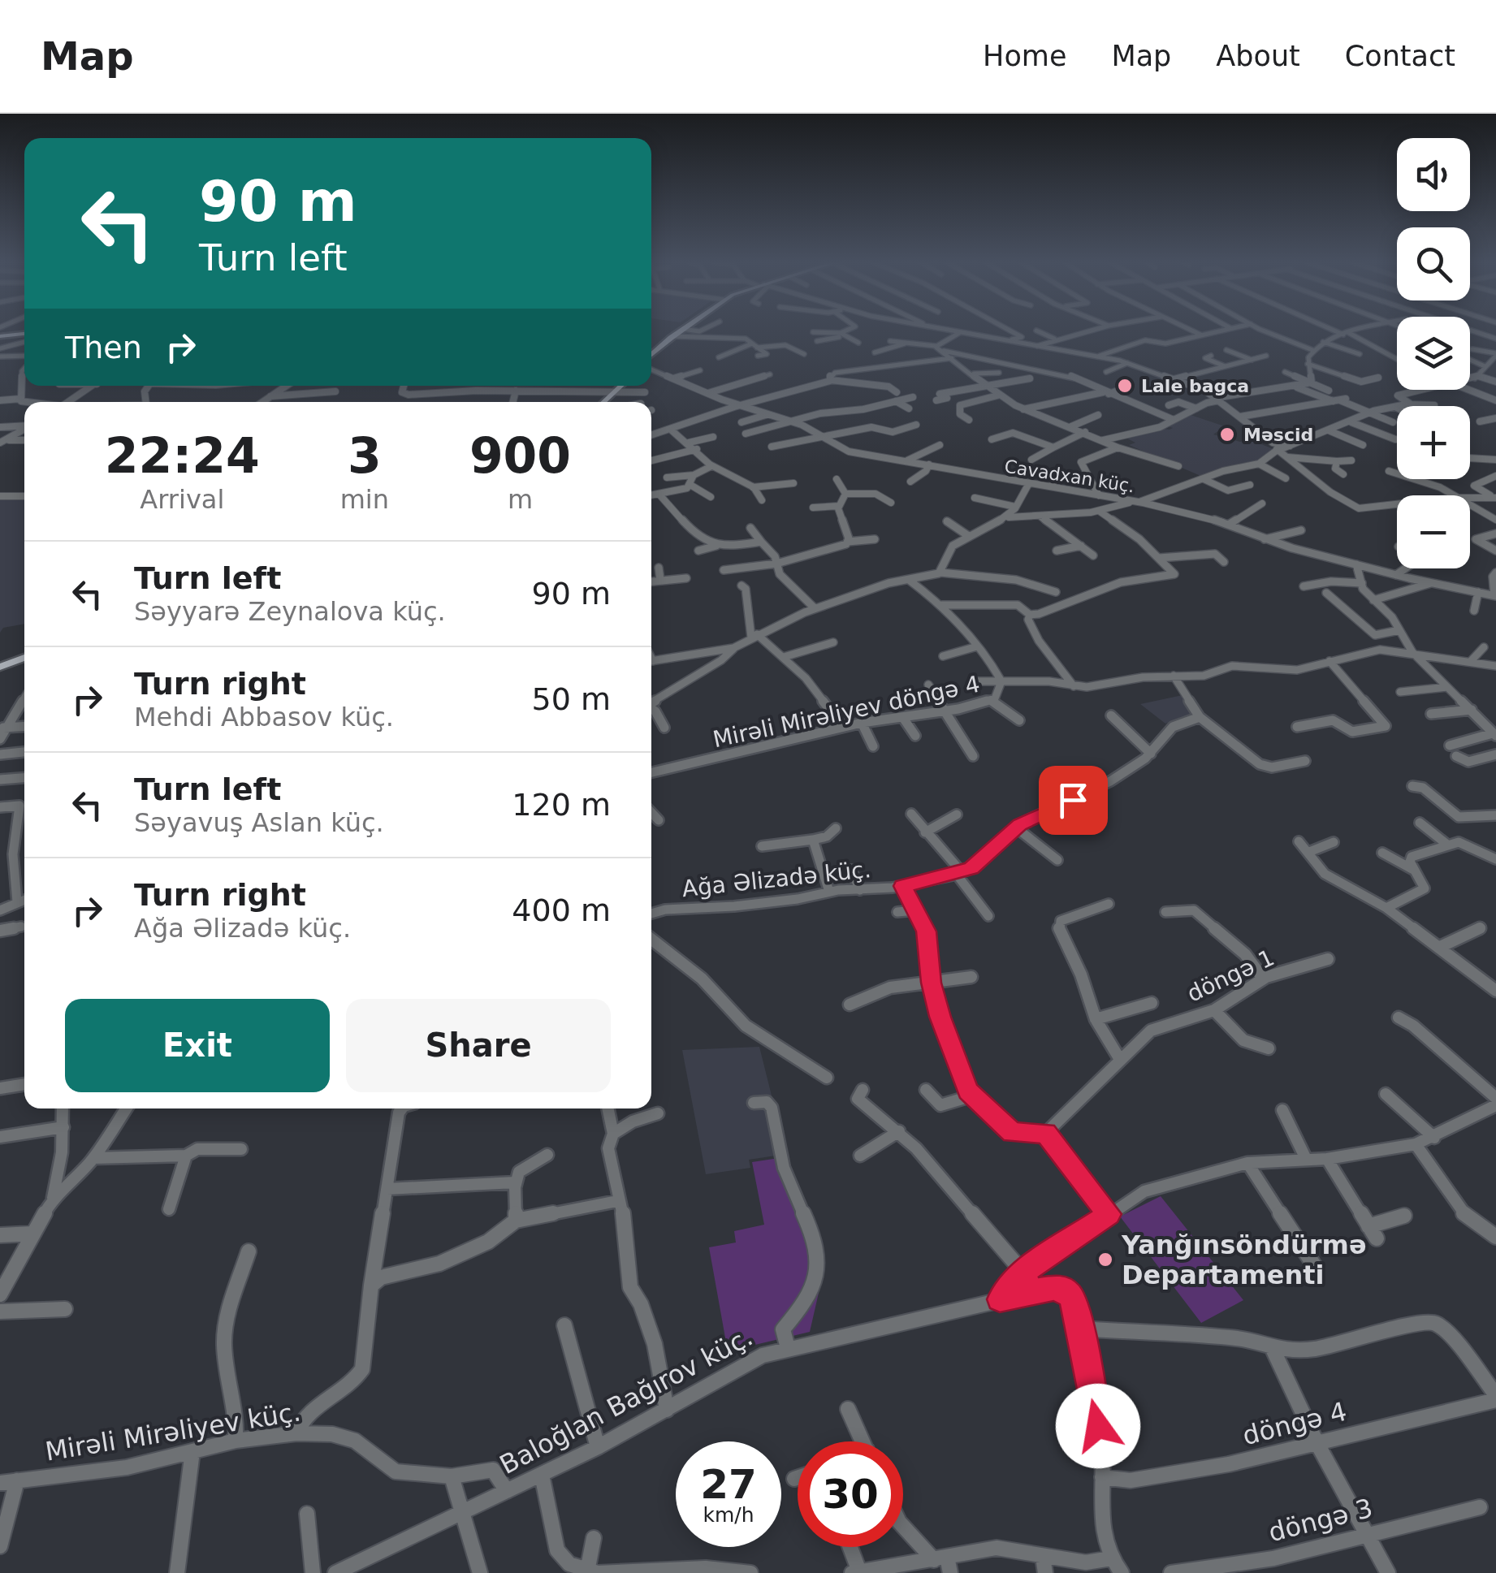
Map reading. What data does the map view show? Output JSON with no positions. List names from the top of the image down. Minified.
{"streets":{"street":["Cavadxan küç.","Mirəli Mirəliyev döngə 4","Ağa Əlizadə küç.","döngə 1","Baloğlan Bağırov küç.","döngə 4","Mirəli Mirəliyev küç.","döngə 3"]},"crossings":[["Baloğlan Bağırov küç.","Mirəli Mirəliyev küç."]],"places":["Lale bagca","Məscid","Yanğınsöndürmə Departamenti"],"page":{"header":"Map","nav":["Home","Map","About","Contact"],"map_buttons":["+","−"],"turn":["90 m","Turn left"],"then":"Then","eta":["22:24","Arrival","3","min","900","m"],"list":[{"name":"Turn left","note":"Səyyarə Zeynalova küç.","value":"90 m"},{"name":"Turn right","note":"Mehdi Abbasov küç.","value":"50 m"},{"name":"Turn left","note":"Səyavuş Aslan küç.","value":"120 m"},{"name":"Turn right","note":"Ağa Əlizadə küç.","value":"400 m"}],"buttons":["Exit","Share"],"speed":"27 km/h","limit":"30"}}
